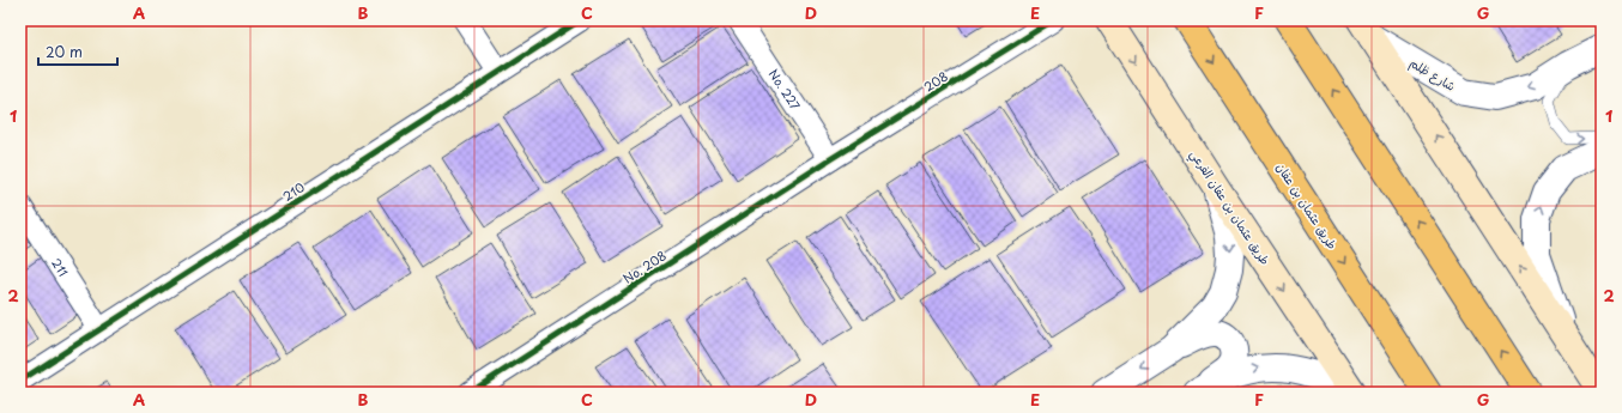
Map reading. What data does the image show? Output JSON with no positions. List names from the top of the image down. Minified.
{"streets":{"main road":["طريق عثمان بن عفان","طريق عثمان بن عفان الفرعي"],"street":["شارع ظلم","208","No. 227","210","No. 208","211"]},"crossings":[["208","No. 227"],["208","No. 208"],["No. 227","No. 208"],["210","211"]],"one_way":["شارع ظلم"],"scale_bar":"20 m","grid":{"columns":["A","B","C","D","E","F","G"],"rows":["1","2"]}}
